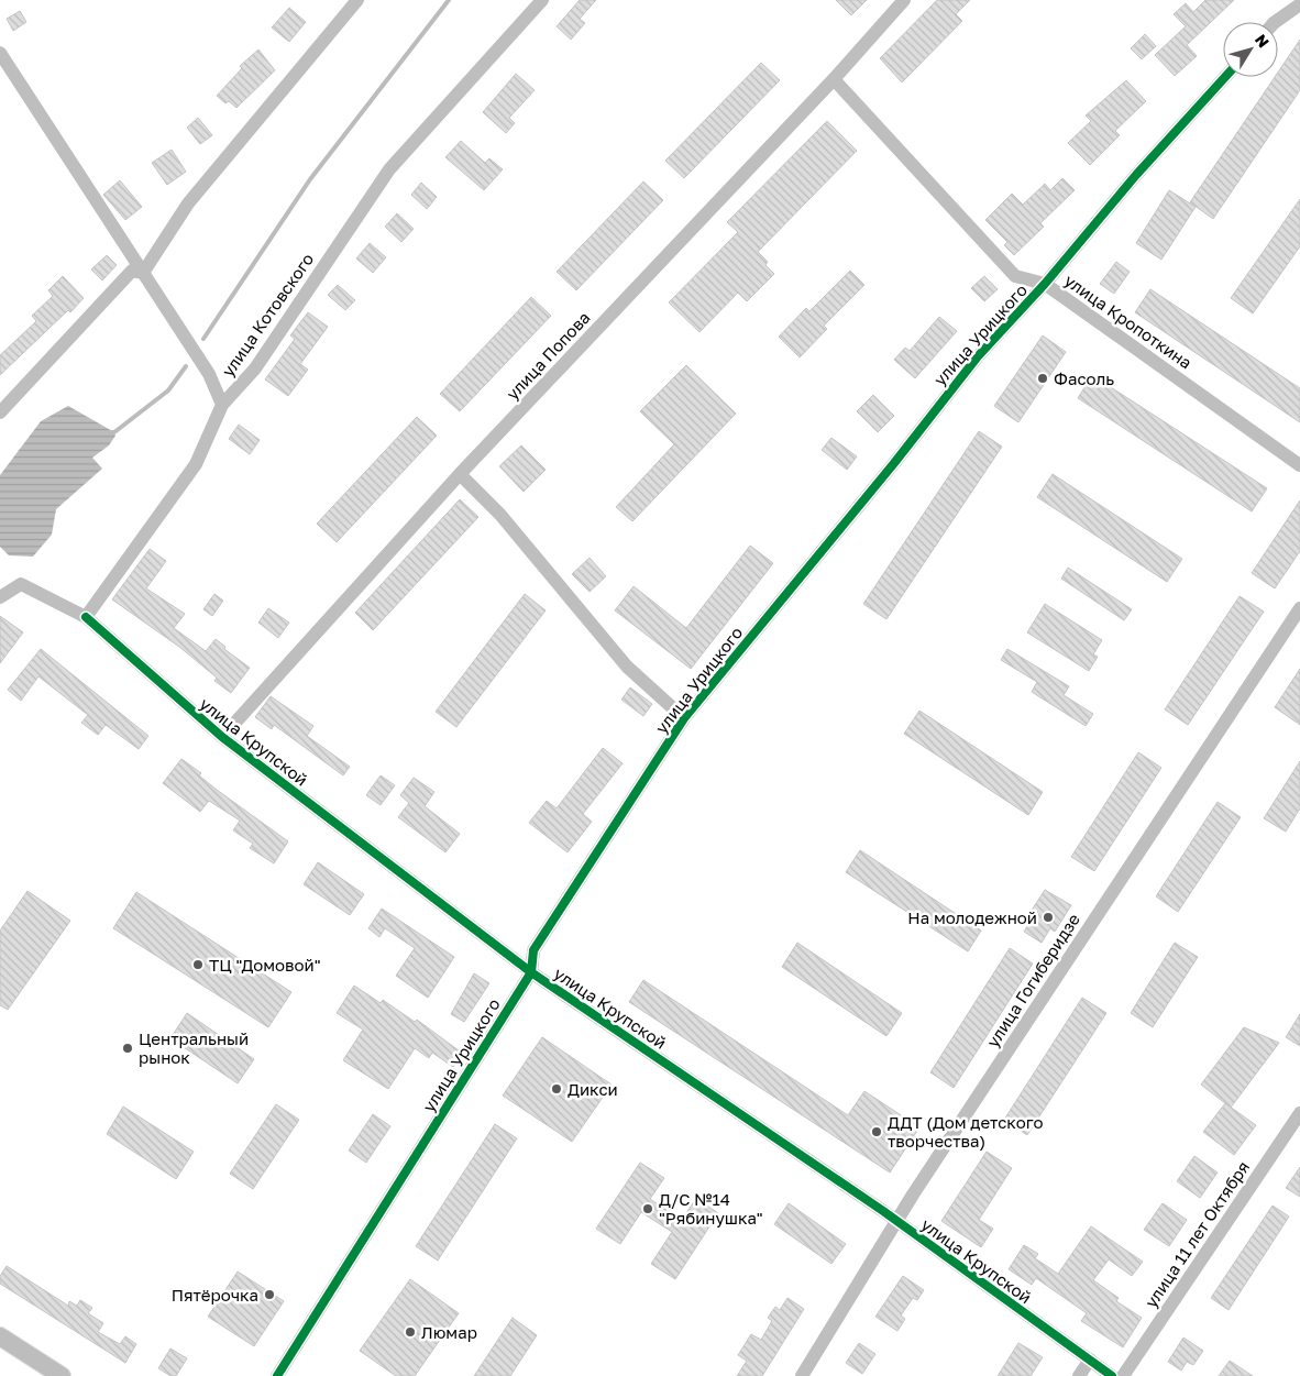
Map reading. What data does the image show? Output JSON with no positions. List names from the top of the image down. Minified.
{"streets":{"street":["улица Котовского","улица Кропоткина","улица Урицкого","улица Попова","улица Крупской","улица Гогиберидзе","улица 11 лет Октября"]},"crossings":[["улица Котовского","улица Крупской"],["улица Кропоткина","улица Урицкого"],["улица Кропоткина","улица Попова"],["улица Урицкого","улица Крупской"],["улица Попова","улица Крупской"],["улица Крупской","улица Гогиберидзе"]],"places":["Фасоль","На молодежной","ТЦ \"Домовой\"","Центральный рынок","Дикси","ДДТ (Дом детского творчества)","Д/С №14 \"Рябинушка\"","Пятёрочка","Люмар"],"north":"top right"}
